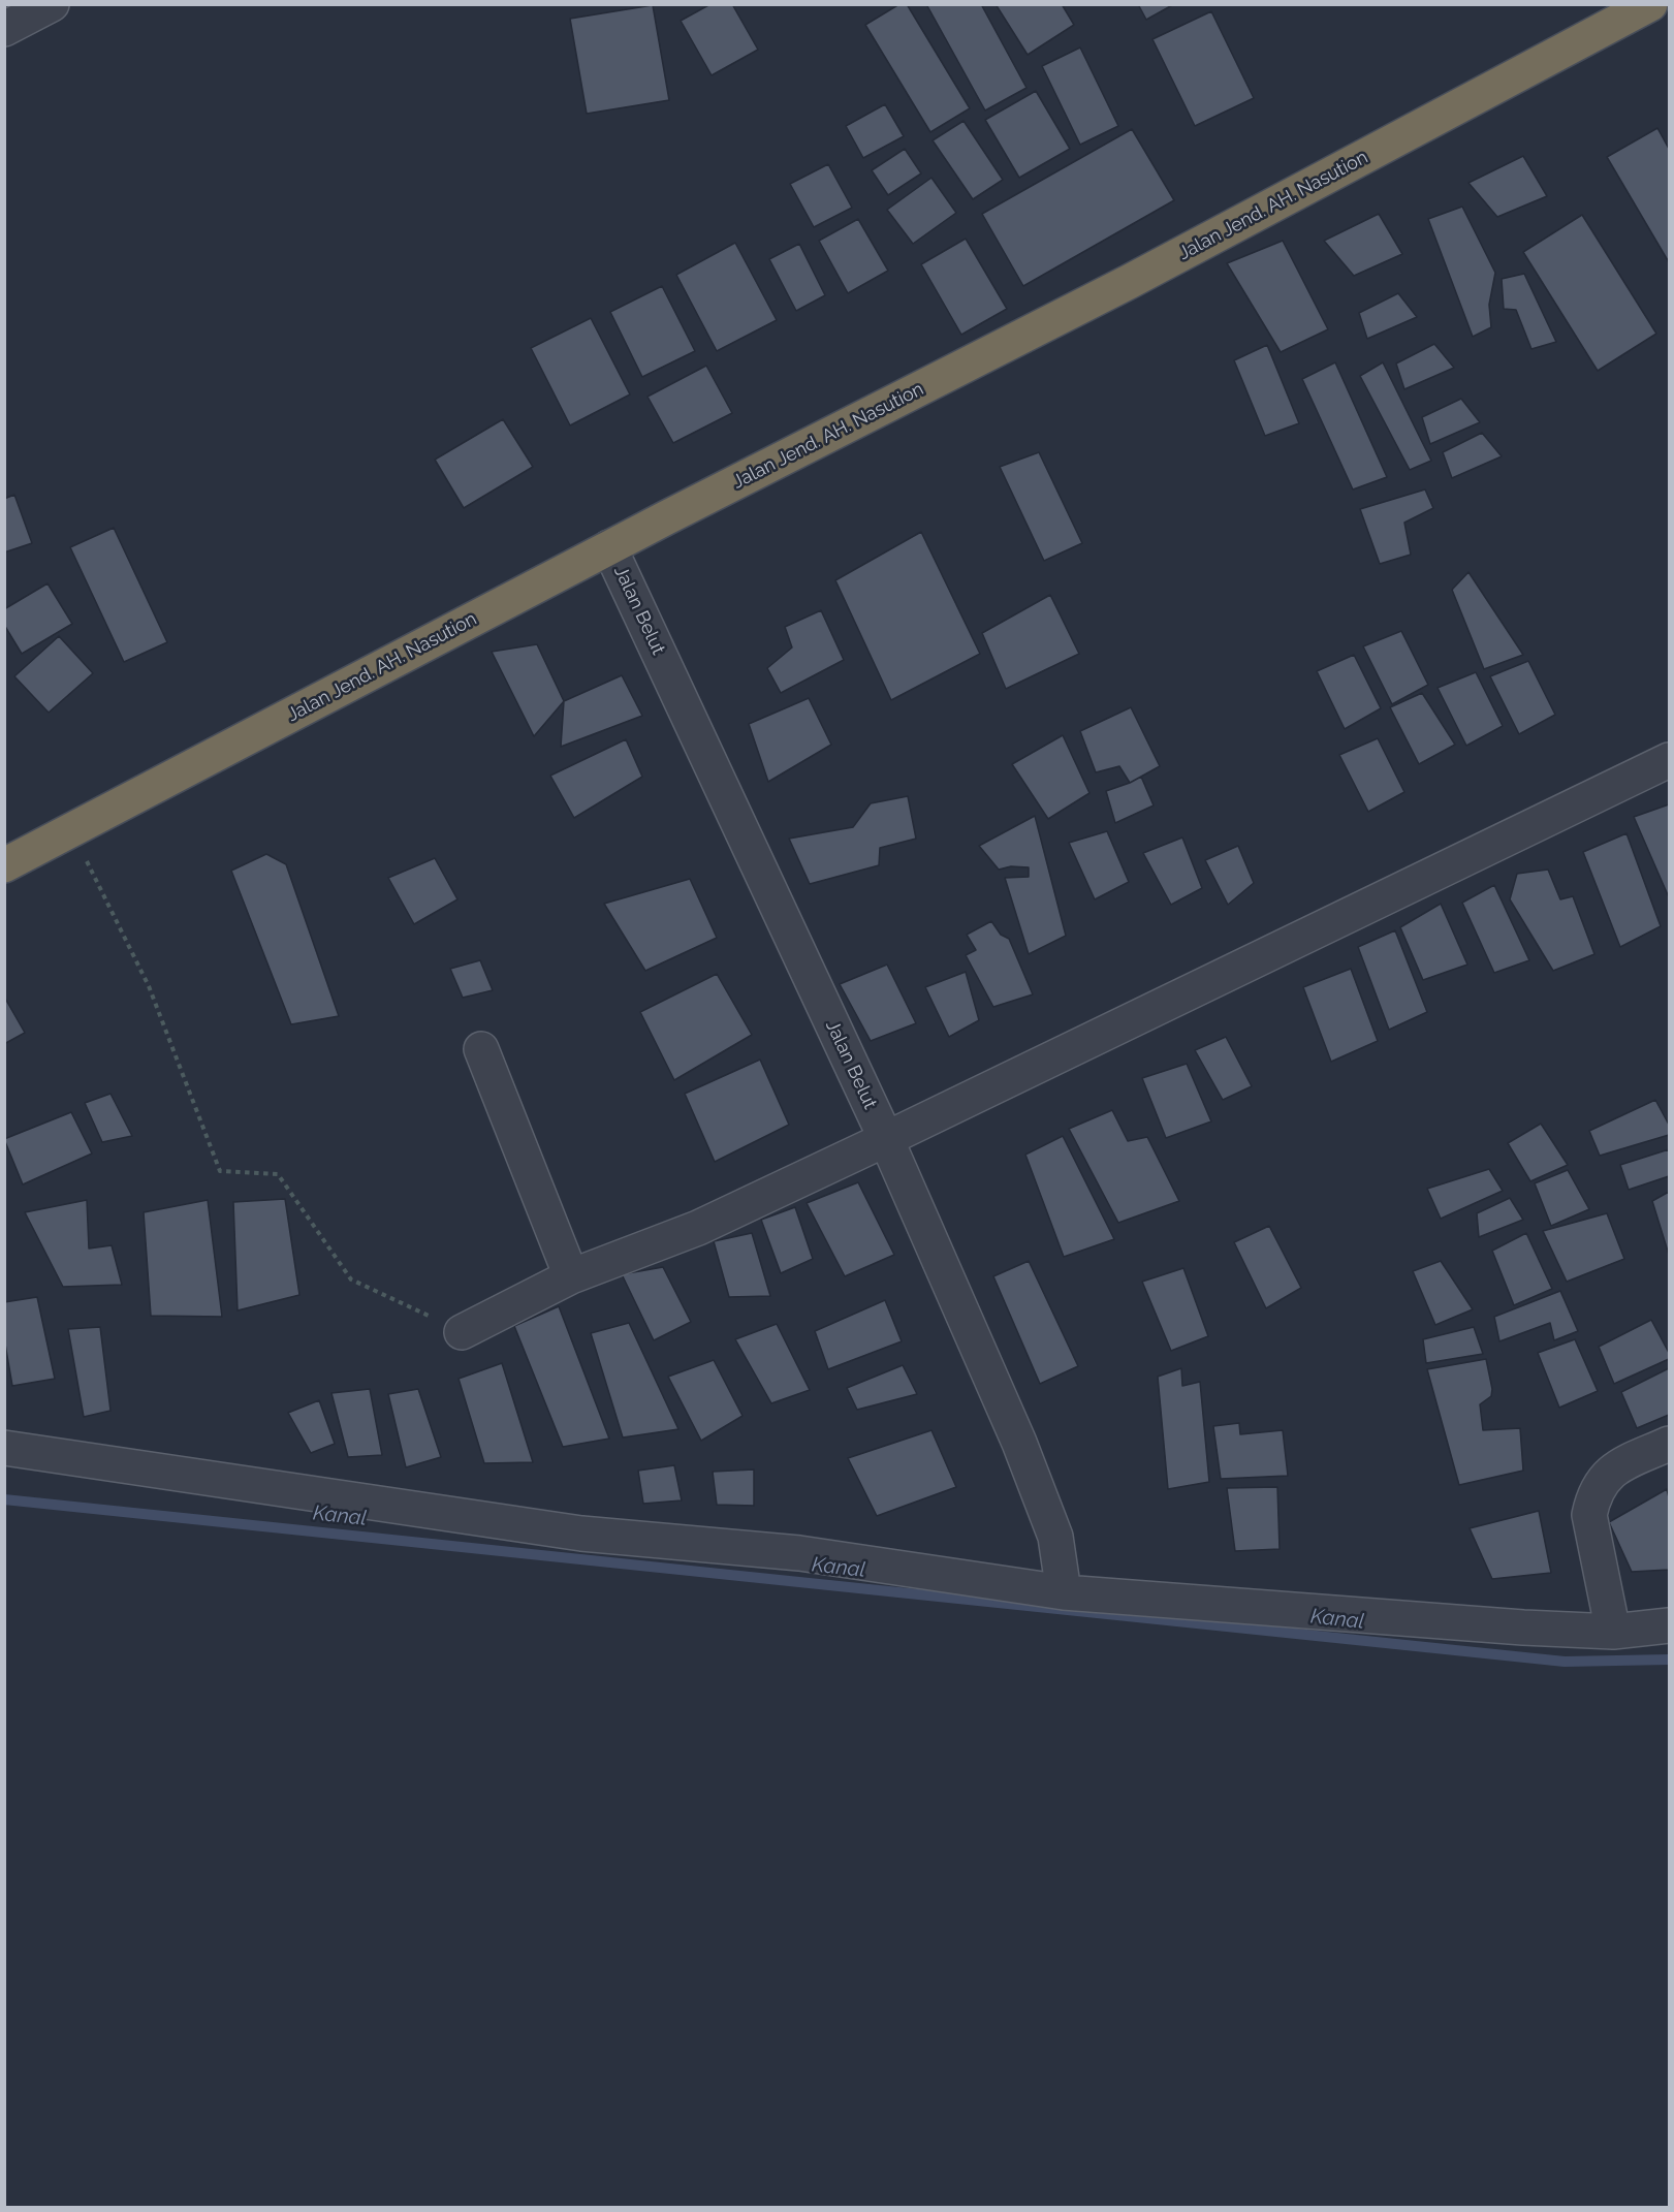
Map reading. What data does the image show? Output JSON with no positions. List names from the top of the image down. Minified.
{"streets":{"highway":["Jalan Jend. AH. Nasution"],"street":["Jalan Belut"]},"crossings":[["Jalan Jend. AH. Nasution","Jalan Belut"]],"water":["Kanal"]}
